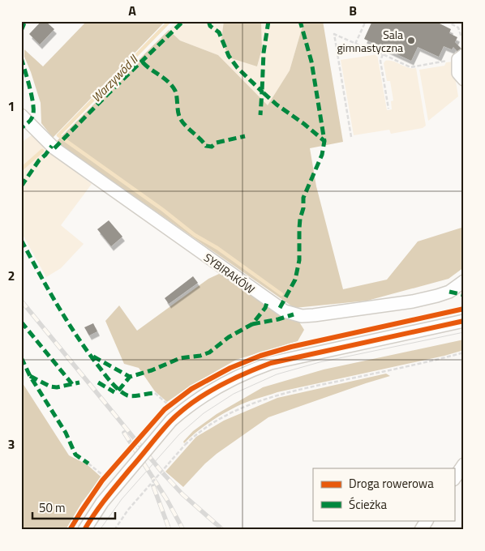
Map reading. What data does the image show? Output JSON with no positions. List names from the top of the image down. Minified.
{"streets":{"street":["SYBIRAKÓW"]},"water":["Warzywód II"],"places":["Sala gimnastyczna"],"legend":["Droga rowerowa","Ścieżka"],"scale_bar":"50 m","grid":{"columns":["A","B"],"rows":["1","2","3"]}}
